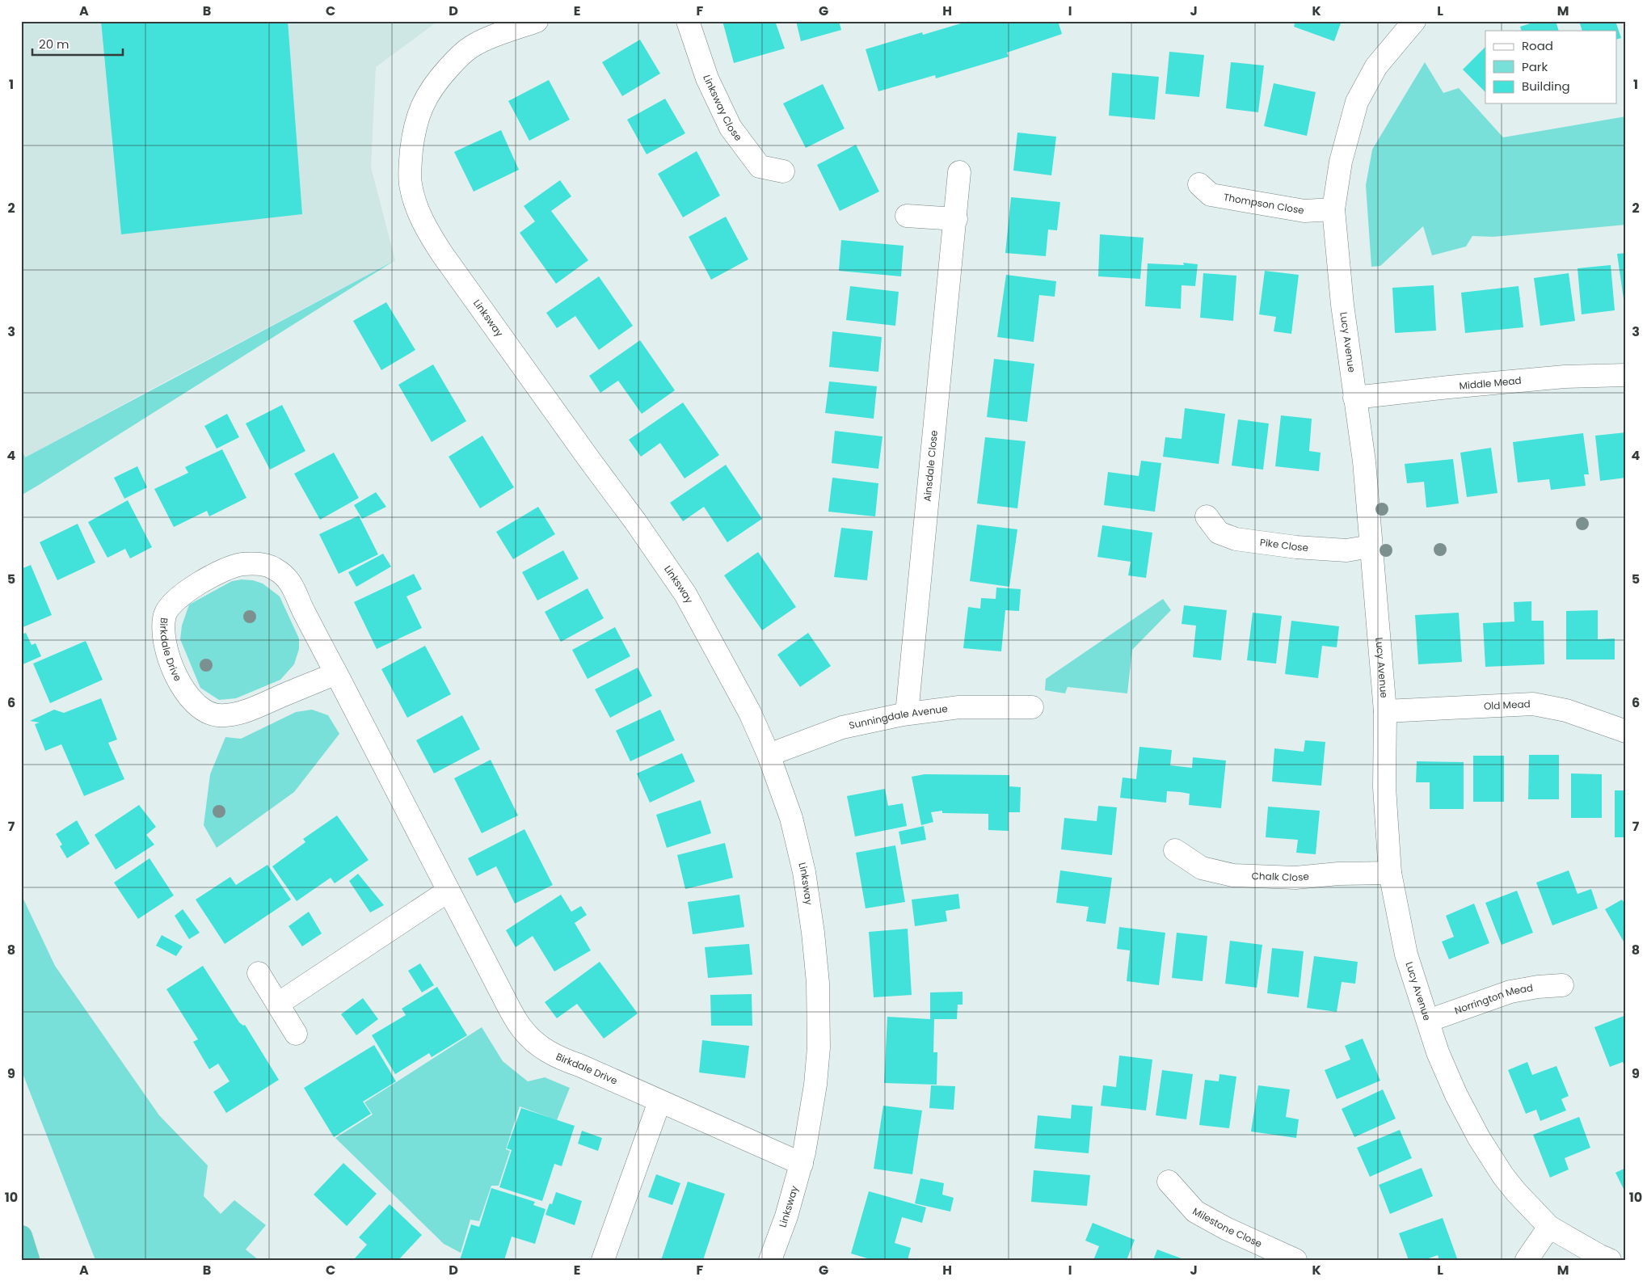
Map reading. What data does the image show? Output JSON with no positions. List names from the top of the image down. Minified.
{"streets":{"street":["Linksway Close","Thompson Close","Linksway","Lucy Avenue","Middle Mead","Ainsdale Close","Pike Close","Birkdale Drive","Old Mead","Sunningdale Avenue","Chalk Close","Norrington Mead","Milestone Close"]},"crossings":[["Thompson Close","Lucy Avenue"],["Linksway","Birkdale Drive"],["Linksway","Sunningdale Avenue"],["Lucy Avenue","Middle Mead"],["Lucy Avenue","Pike Close"],["Lucy Avenue","Old Mead"],["Lucy Avenue","Chalk Close"],["Lucy Avenue","Norrington Mead"],["Ainsdale Close","Sunningdale Avenue"]],"legend":["Road","Park","Building"],"scale_bar":"20 m","grid":{"columns":["A","B","C","D","E","F","G","H","I","J","K","L","M"],"rows":["1","2","3","4","5","6","7","8","9","10"]}}
